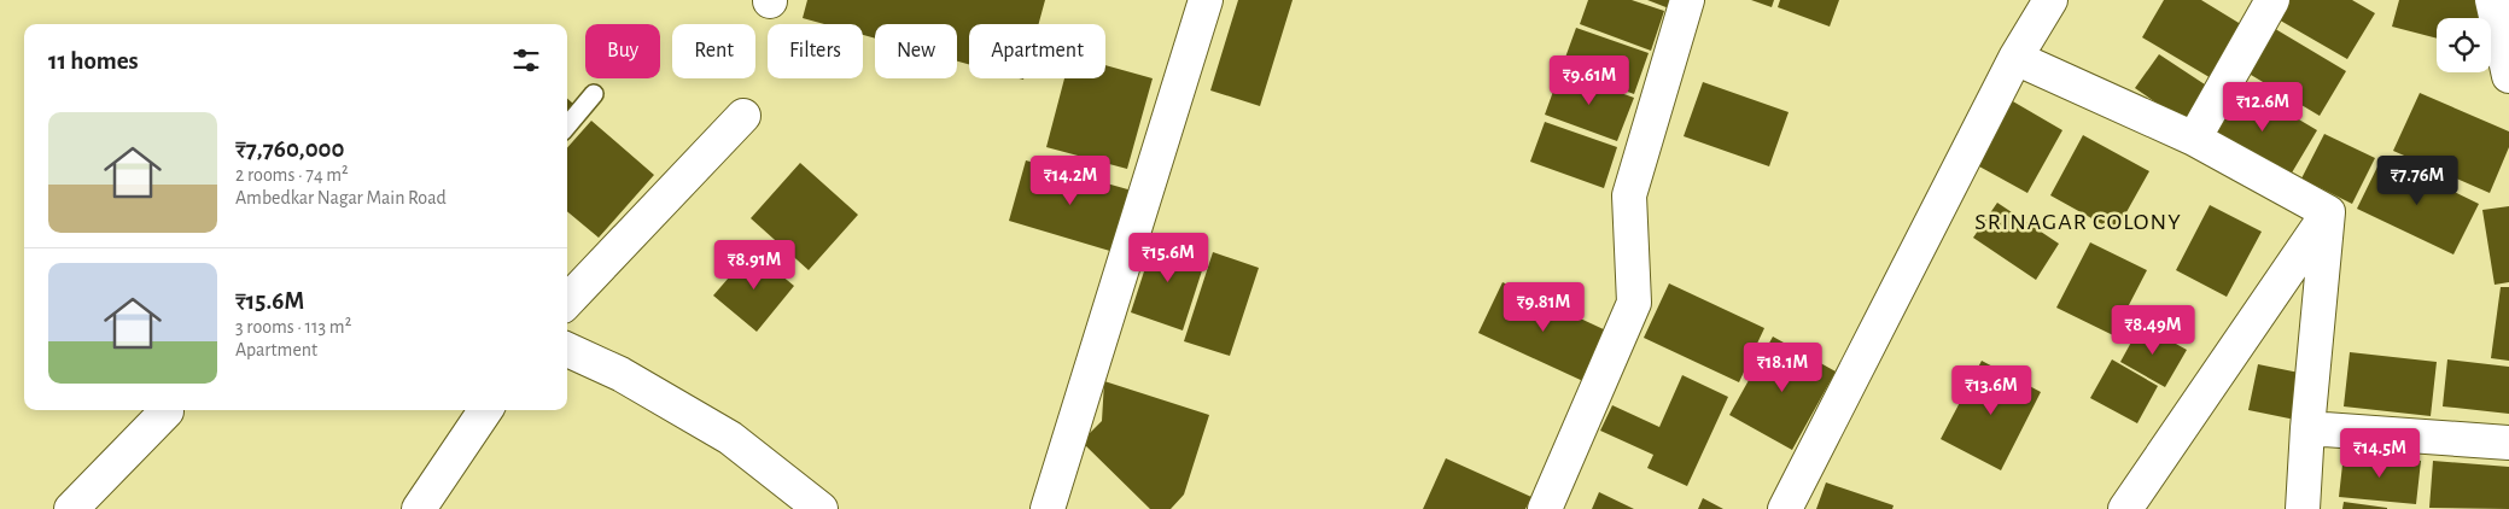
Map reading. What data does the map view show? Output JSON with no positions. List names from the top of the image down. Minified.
{"districts":["SRINAGAR COLONY"],"page":{"chip":["Buy","Rent","Filters","New","Apartment"],"heading":"11 homes","price":["₹9.61M","₹12.6M","₹14.2M","₹7.76M","₹15.6M","₹8.91M","₹9.81M","₹8.49M","₹18.1M","₹13.6M","₹14.5M"],"list":[{"name":"₹7,760,000","note":"2 rooms · 74 m² · Ambedkar Nagar Main Road"},{"name":"₹15.6M","note":"3 rooms · 113 m² · Apartment"}]}}
